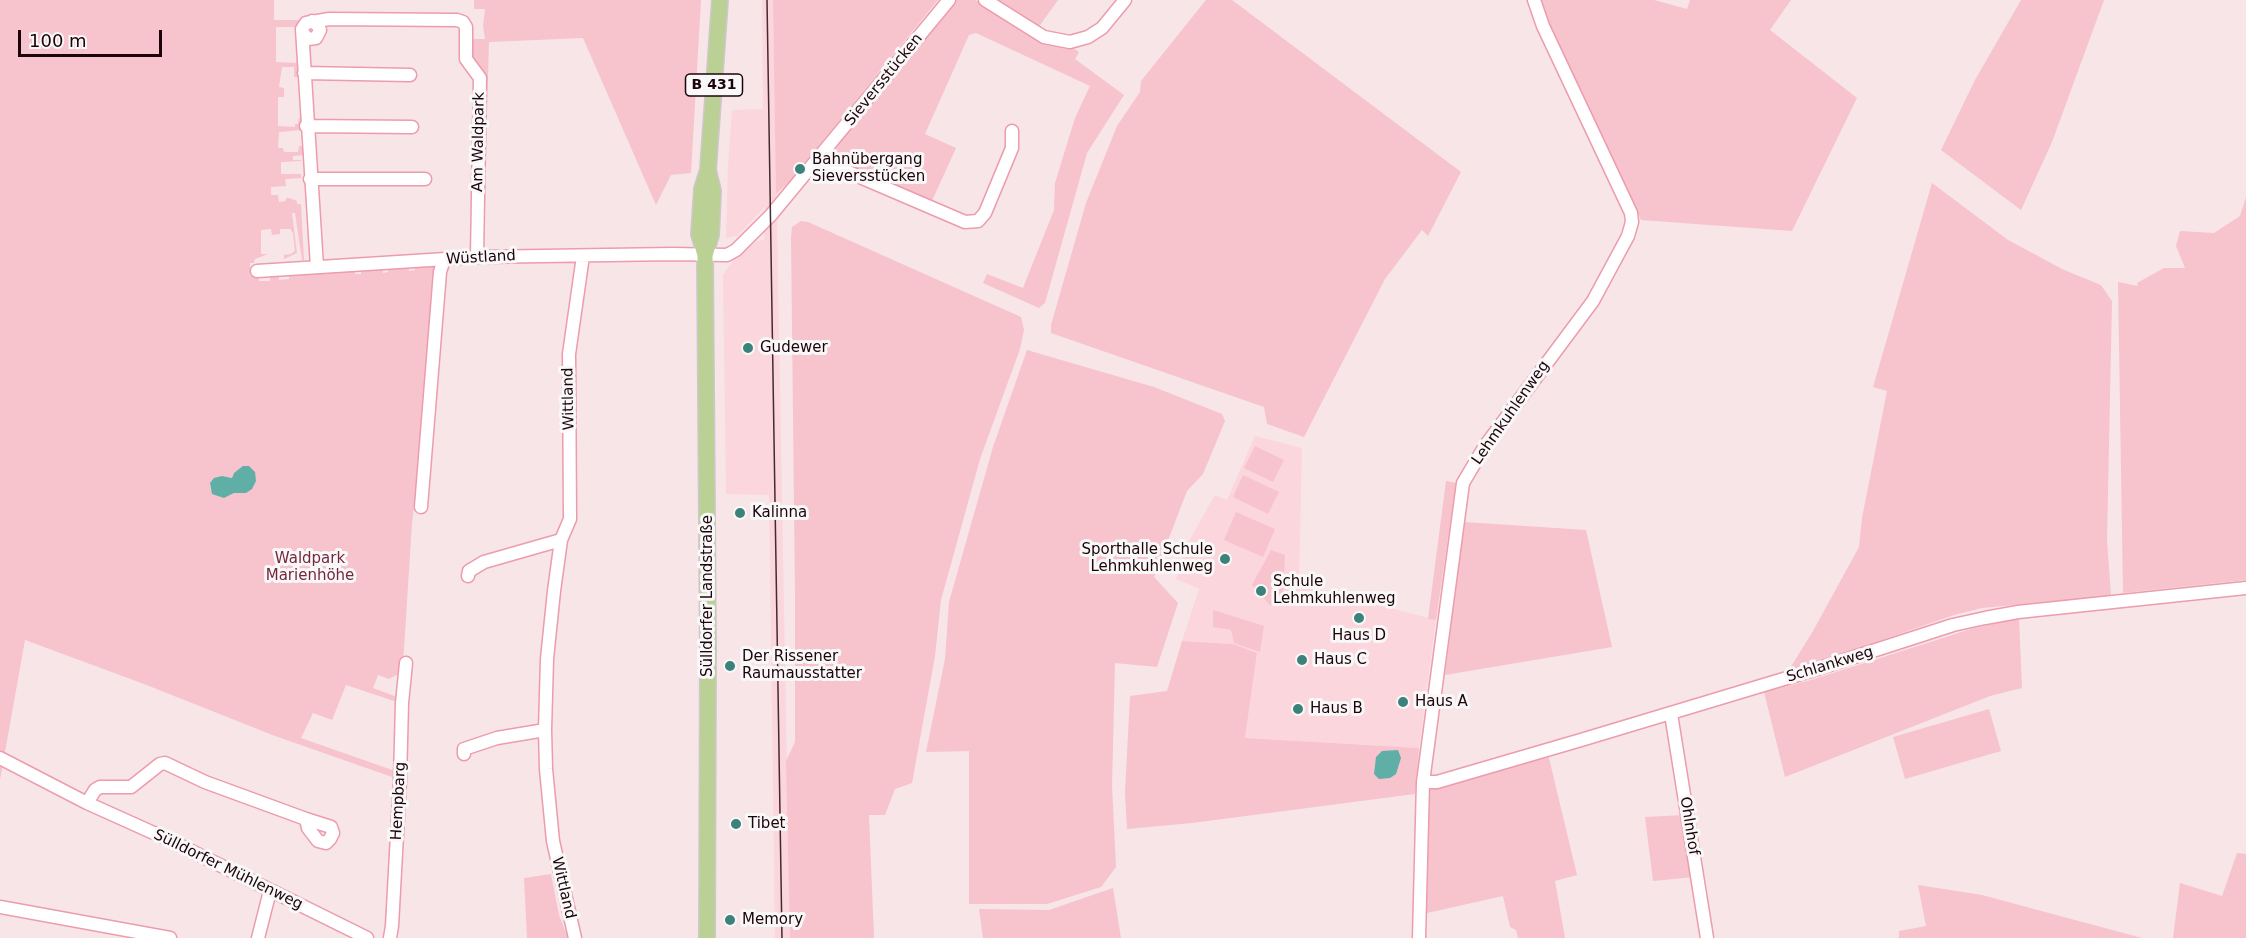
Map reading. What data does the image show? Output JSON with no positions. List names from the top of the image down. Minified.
{"streets":{"main road":["B 431","Sülldorfer Landstraße"],"street":["Sieversstücken","Am Waldpark","Wüstland","Wittland","Lehmkuhlenweg","Schlankweg","Hempbarg","Ohlnhof","Sülldorfer Mühlenweg"]},"crossings":[["Sieversstücken","Wüstland"],["Sieversstücken","Sülldorfer Landstraße"],["Am Waldpark","Wüstland"],["Wüstland","Wittland"],["Wüstland","Sülldorfer Landstraße"],["Lehmkuhlenweg","Schlankweg"],["Schlankweg","Ohlnhof"]],"parks":["Waldpark Marienhöhe"],"places":["Bahnübergang Sieversstücken","Gudewer","Kalinna","Sporthalle Schule Lehmkuhlenweg","Schule Lehmkuhlenweg","Haus D","Haus C","Der Rissener Raumausstatter","Haus A","Haus B","Tibet","Memory"],"scale_bar":"100 m"}
